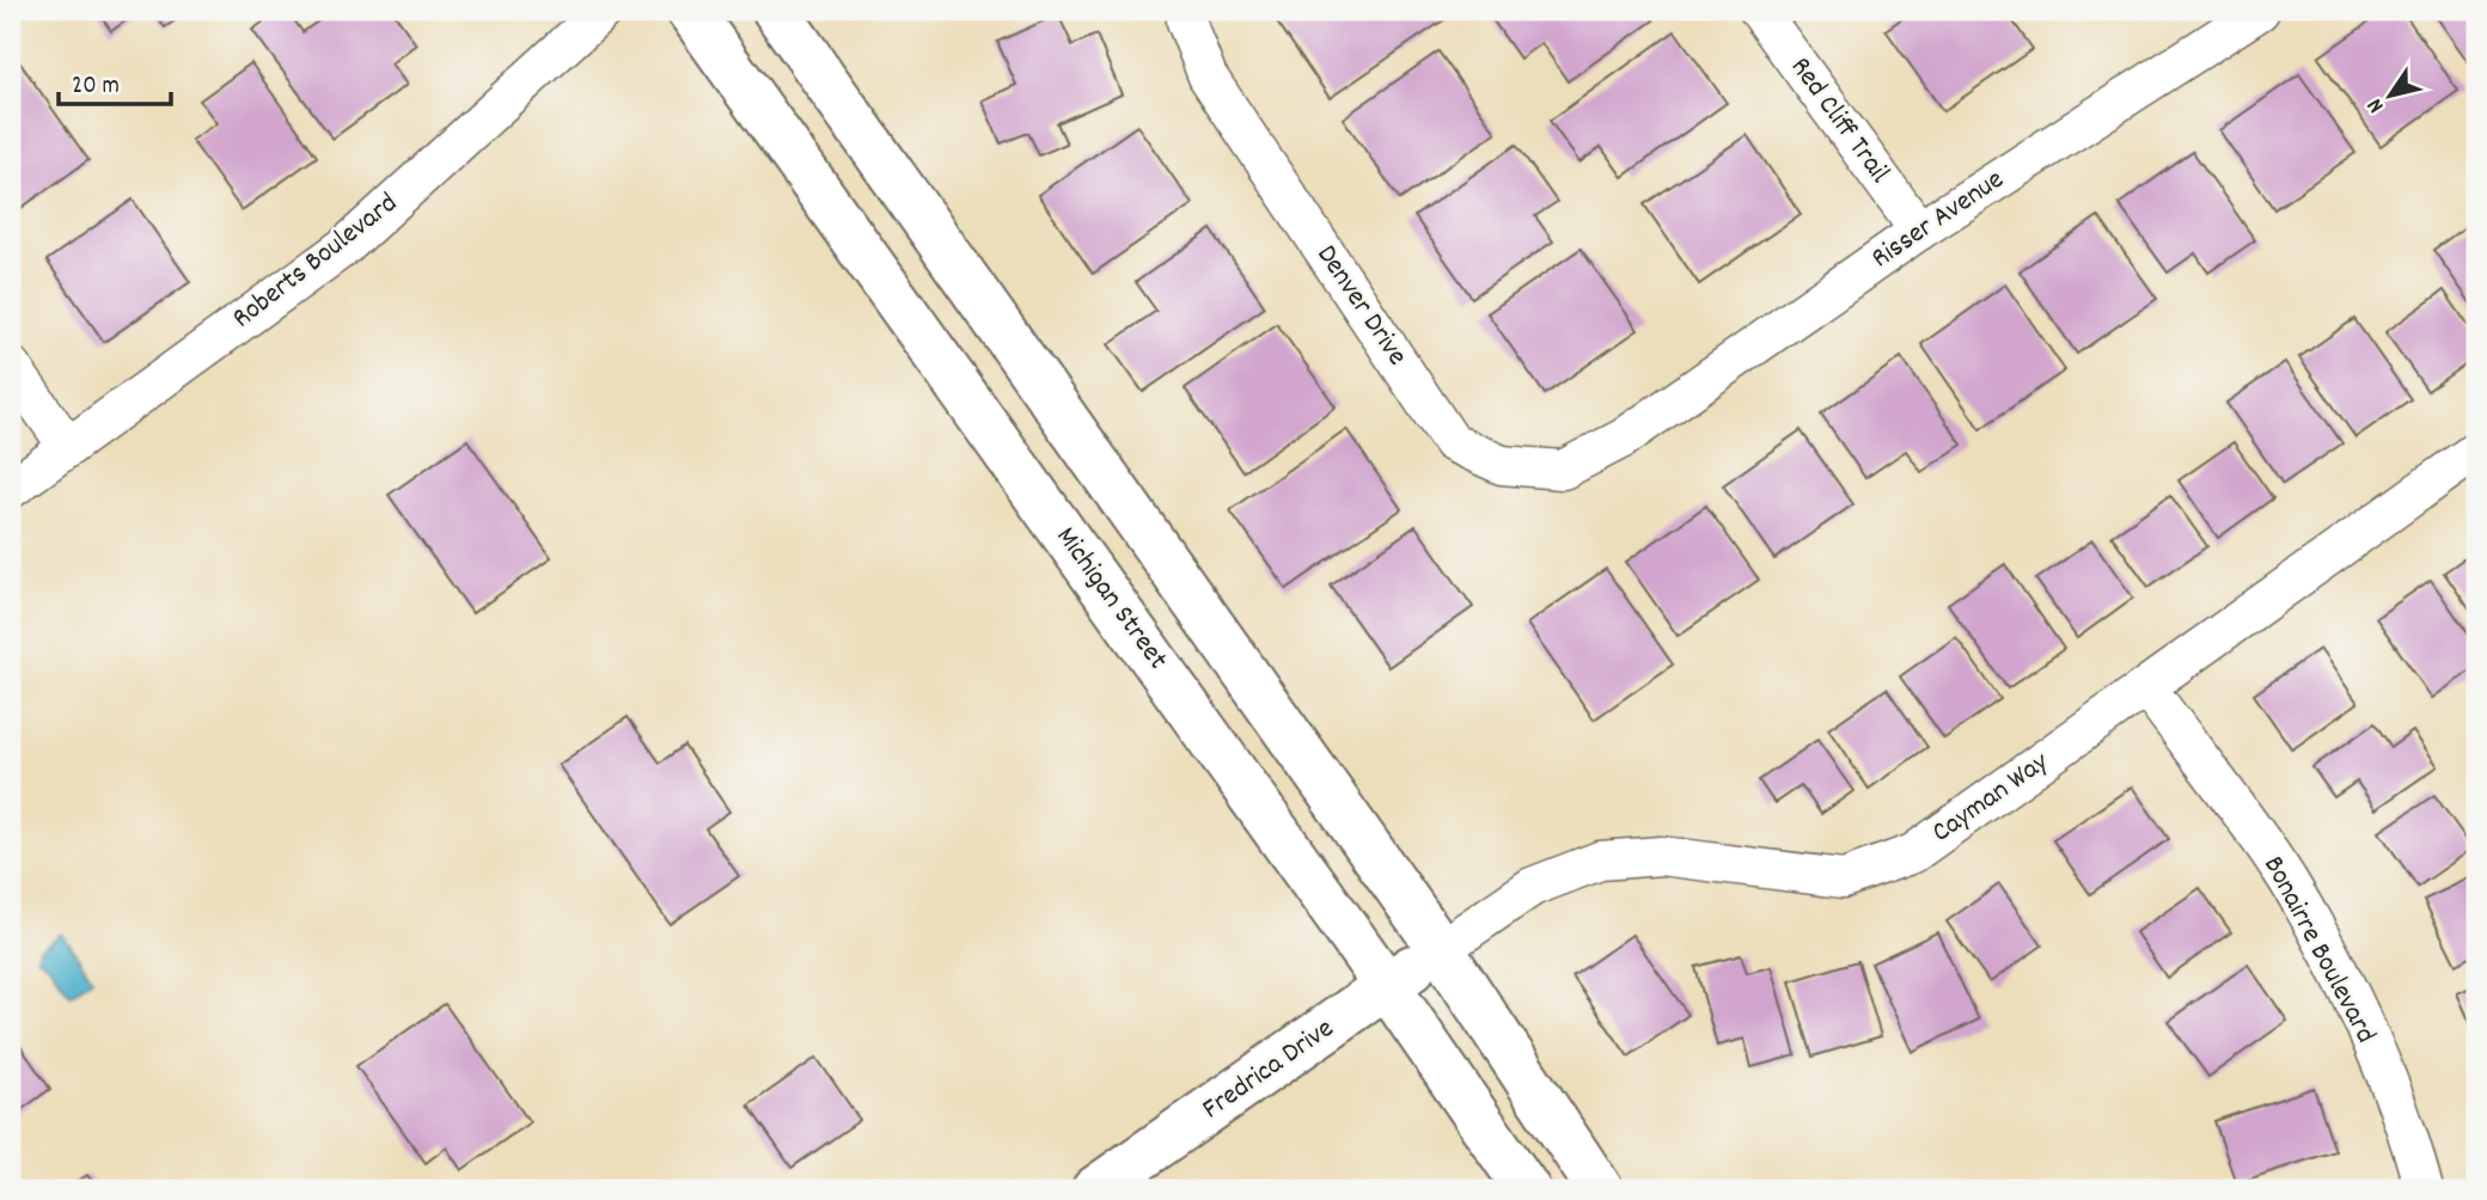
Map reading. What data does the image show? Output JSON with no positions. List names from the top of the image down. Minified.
{"streets":{"street":["Red Cliff Trail","Risser Avenue","Roberts Boulevard","Denver Drive","Michigan Street","Cayman Way","Bonairre Boulevard","Fredrica Drive"]},"crossings":[["Red Cliff Trail","Risser Avenue"],["Risser Avenue","Denver Drive"],["Michigan Street","Fredrica Drive"],["Cayman Way","Bonairre Boulevard"],["Cayman Way","Fredrica Drive"]],"scale_bar":"20 m","north":"bottom left"}
